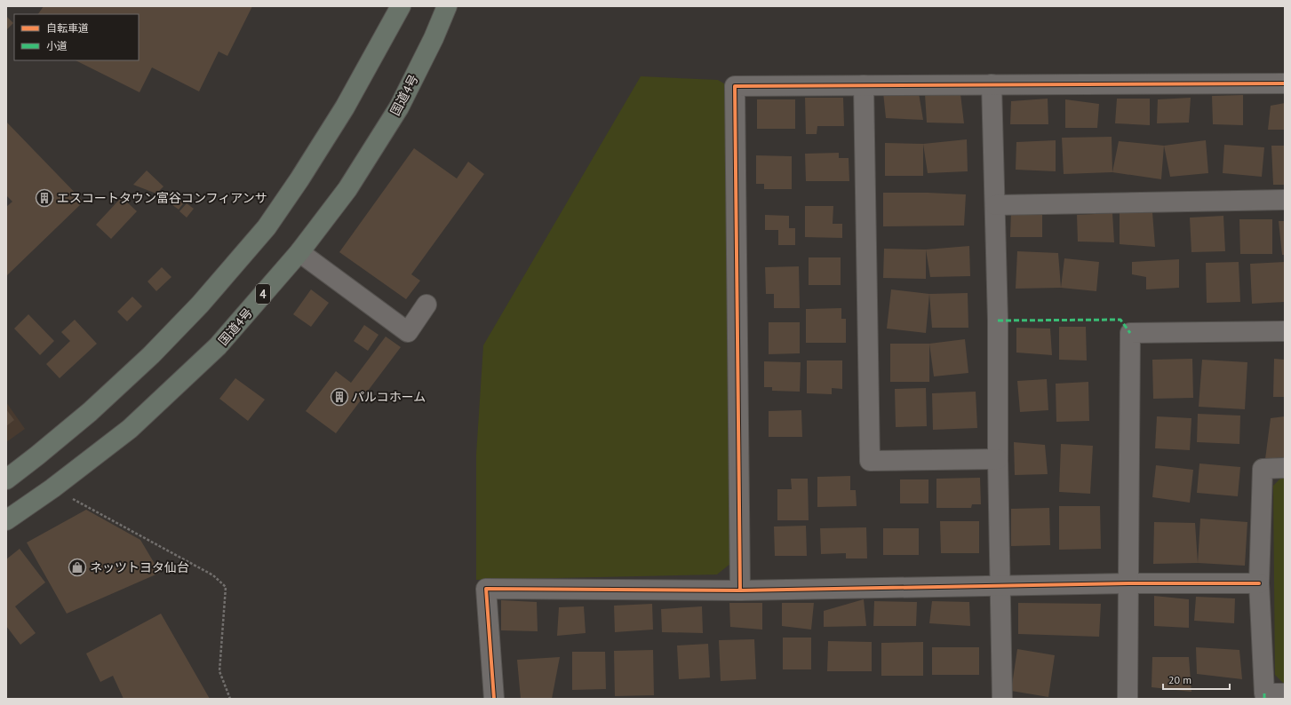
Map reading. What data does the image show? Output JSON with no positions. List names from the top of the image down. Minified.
{"streets":{"highway":["国道4号","4"]},"places":{"building":["エスコートタウン富谷コンフィアンサ","パルコホーム"],"shop":["ネッツトヨタ仙台"]},"legend":["自転車道","小道"],"scale_bar":"20 m"}
